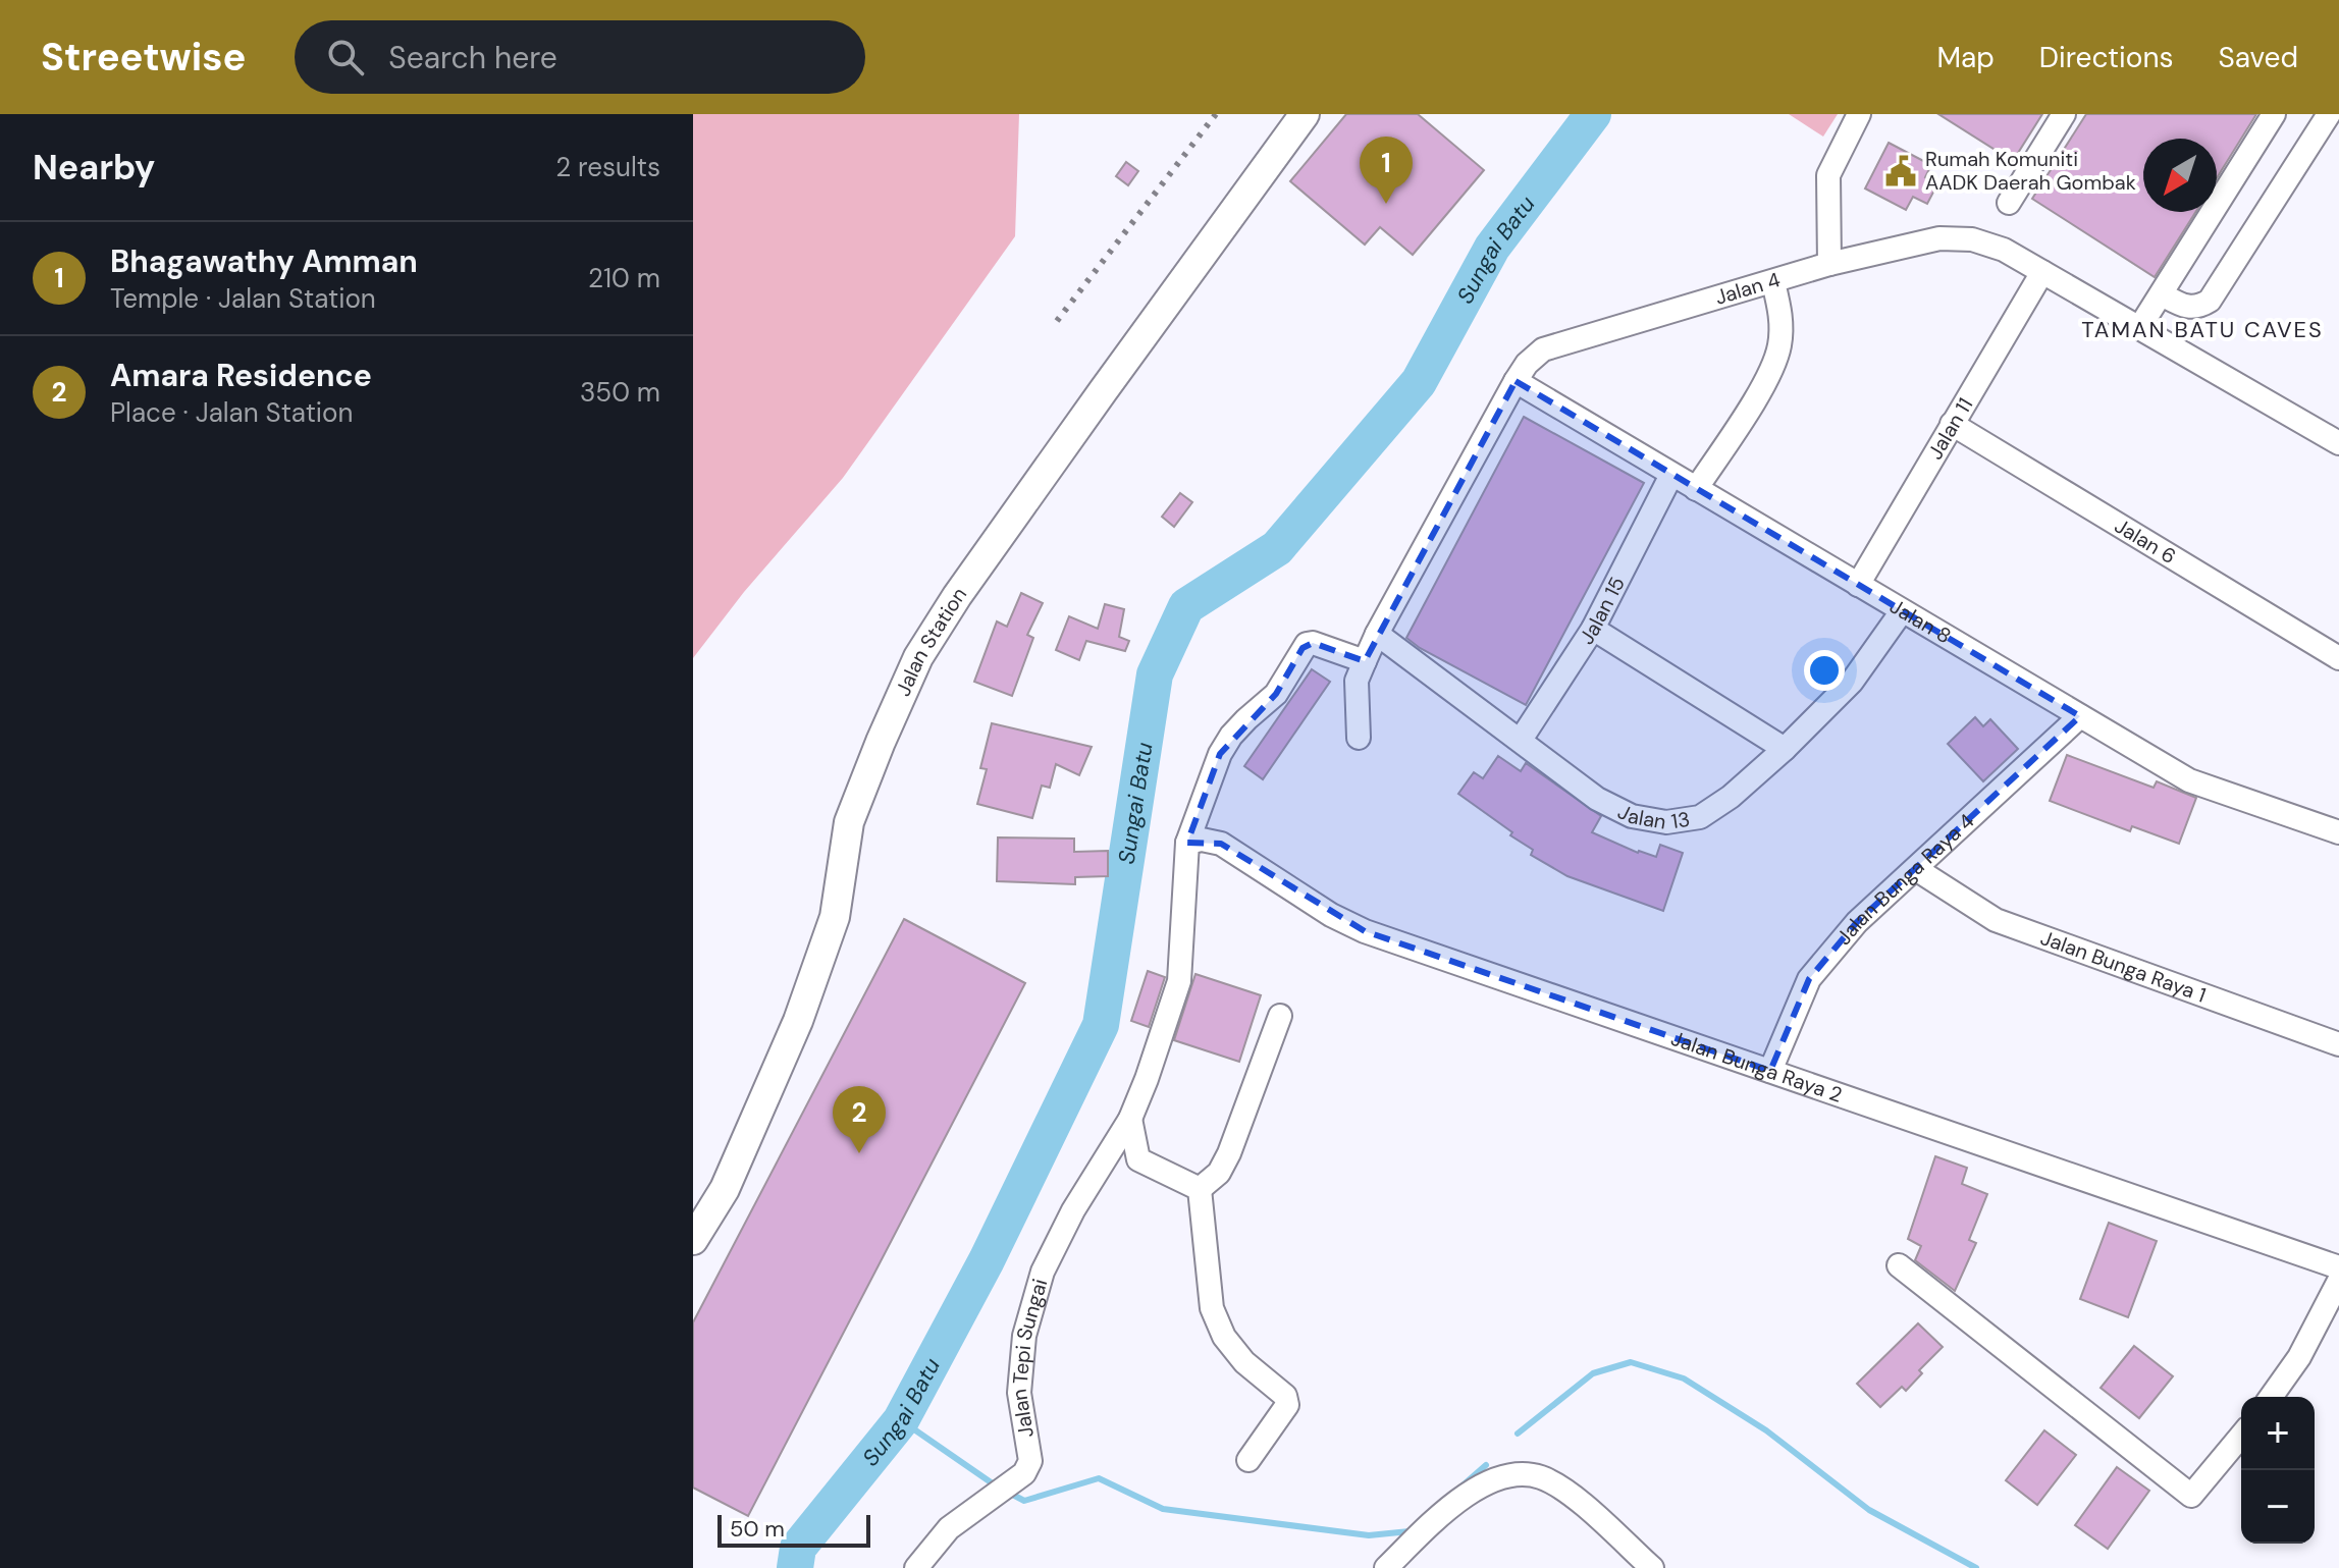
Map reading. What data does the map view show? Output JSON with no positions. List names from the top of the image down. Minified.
{"streets":{"street":["Jalan 4","Jalan 11","Jalan 6","Jalan 15","Jalan 8","Jalan Station","Jalan 13","Jalan Bunga Raya 4","Jalan Bunga Raya 1","Jalan Bunga Raya 2","Jalan Tepi Sungai"]},"crossings":[["Jalan 4","Jalan 11"],["Jalan 4","Jalan 8"],["Jalan 4","Jalan 13"],["Jalan 4","Jalan Tepi Sungai"],["Jalan 11","Jalan 6"],["Jalan 11","Jalan 8"],["Jalan 15","Jalan 8"],["Jalan 15","Jalan 13"],["Jalan 8","Jalan 13"],["Jalan 8","Jalan Bunga Raya 4"],["Jalan Bunga Raya 4","Jalan Bunga Raya 1"],["Jalan Bunga Raya 4","Jalan Bunga Raya 2"],["Jalan Bunga Raya 2","Jalan Tepi Sungai"]],"districts":["TAMAN BATU CAVES"],"water":["Sungai Batu"],"places":{"public building":["Rumah Komuniti AADK Daerah Gombak"]},"scale_bar":"50 m","north":"bottom left","page":{"header":"Streetwise","search":"Search here","nav":["Map","Directions","Saved"],"heading":["Nearby","2 results"],"pins":["1","2"],"list":[{"mark":"1","name":"Bhagawathy Amman","note":"Temple · Jalan Station","value":"210 m"},{"mark":"2","name":"Amara Residence","note":"Place · Jalan Station","value":"350 m"}],"map_buttons":["+","−"],"scale":"50 m"}}
